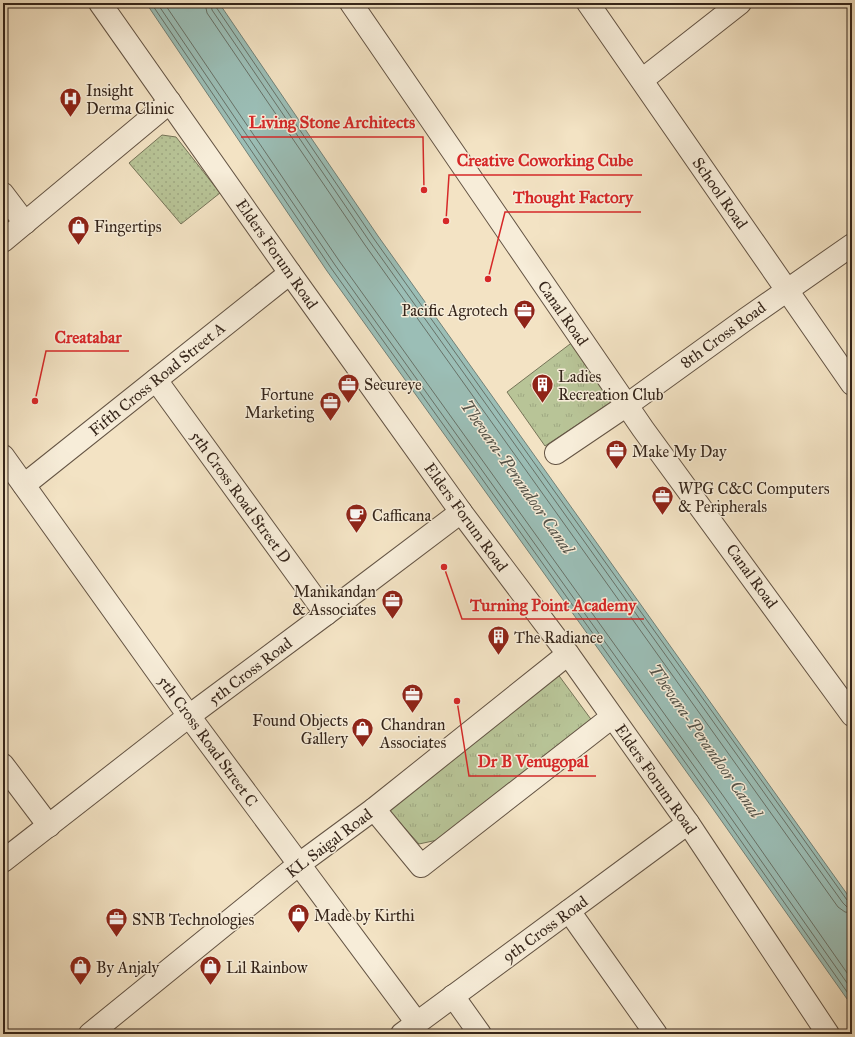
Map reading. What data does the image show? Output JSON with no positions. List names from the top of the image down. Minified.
{"streets":{"street":["School Road","Elders Forum Road","Canal Road","8th Cross Road","Fifth Cross Road Street A","5th Cross Road Street D","5th Cross Road","5th Cross Road Street C","KL Saigal Road","9th Cross Road"]},"crossings":[["School Road","8th Cross Road"],["Elders Forum Road","Fifth Cross Road Street A"],["Elders Forum Road","5th Cross Road"],["Elders Forum Road","KL Saigal Road"],["Elders Forum Road","9th Cross Road"],["Canal Road","8th Cross Road"],["Fifth Cross Road Street A","5th Cross Road Street D"],["Fifth Cross Road Street A","5th Cross Road Street C"],["5th Cross Road Street D","5th Cross Road"],["5th Cross Road","5th Cross Road Street C"],["5th Cross Road Street C","KL Saigal Road"],["5th Cross Road Street C","9th Cross Road"]],"water":["Thevara-Perandoor Canal"],"places":{"hospital":["Insight Derma Clinic"],"other":["Living Stone Architects","Creative Coworking Cube","Thought Factory","Creatabar","Turning Point Academy","Dr B Venugopal"],"shop":["Fingertips","Found Objects Gallery","Made by Kirthi","By Anjaly","Lil Rainbow"],"office":["Pacific Agrotech","Secureye","Fortune Marketing","Make My Day","WPG C&C Computers & Peripherals","Manikandan & Associates","Chandran Associates","SNB Technologies"],"building":["Ladies Recreation Club","The Radiance"],"cafe":["Cafficana"]}}
